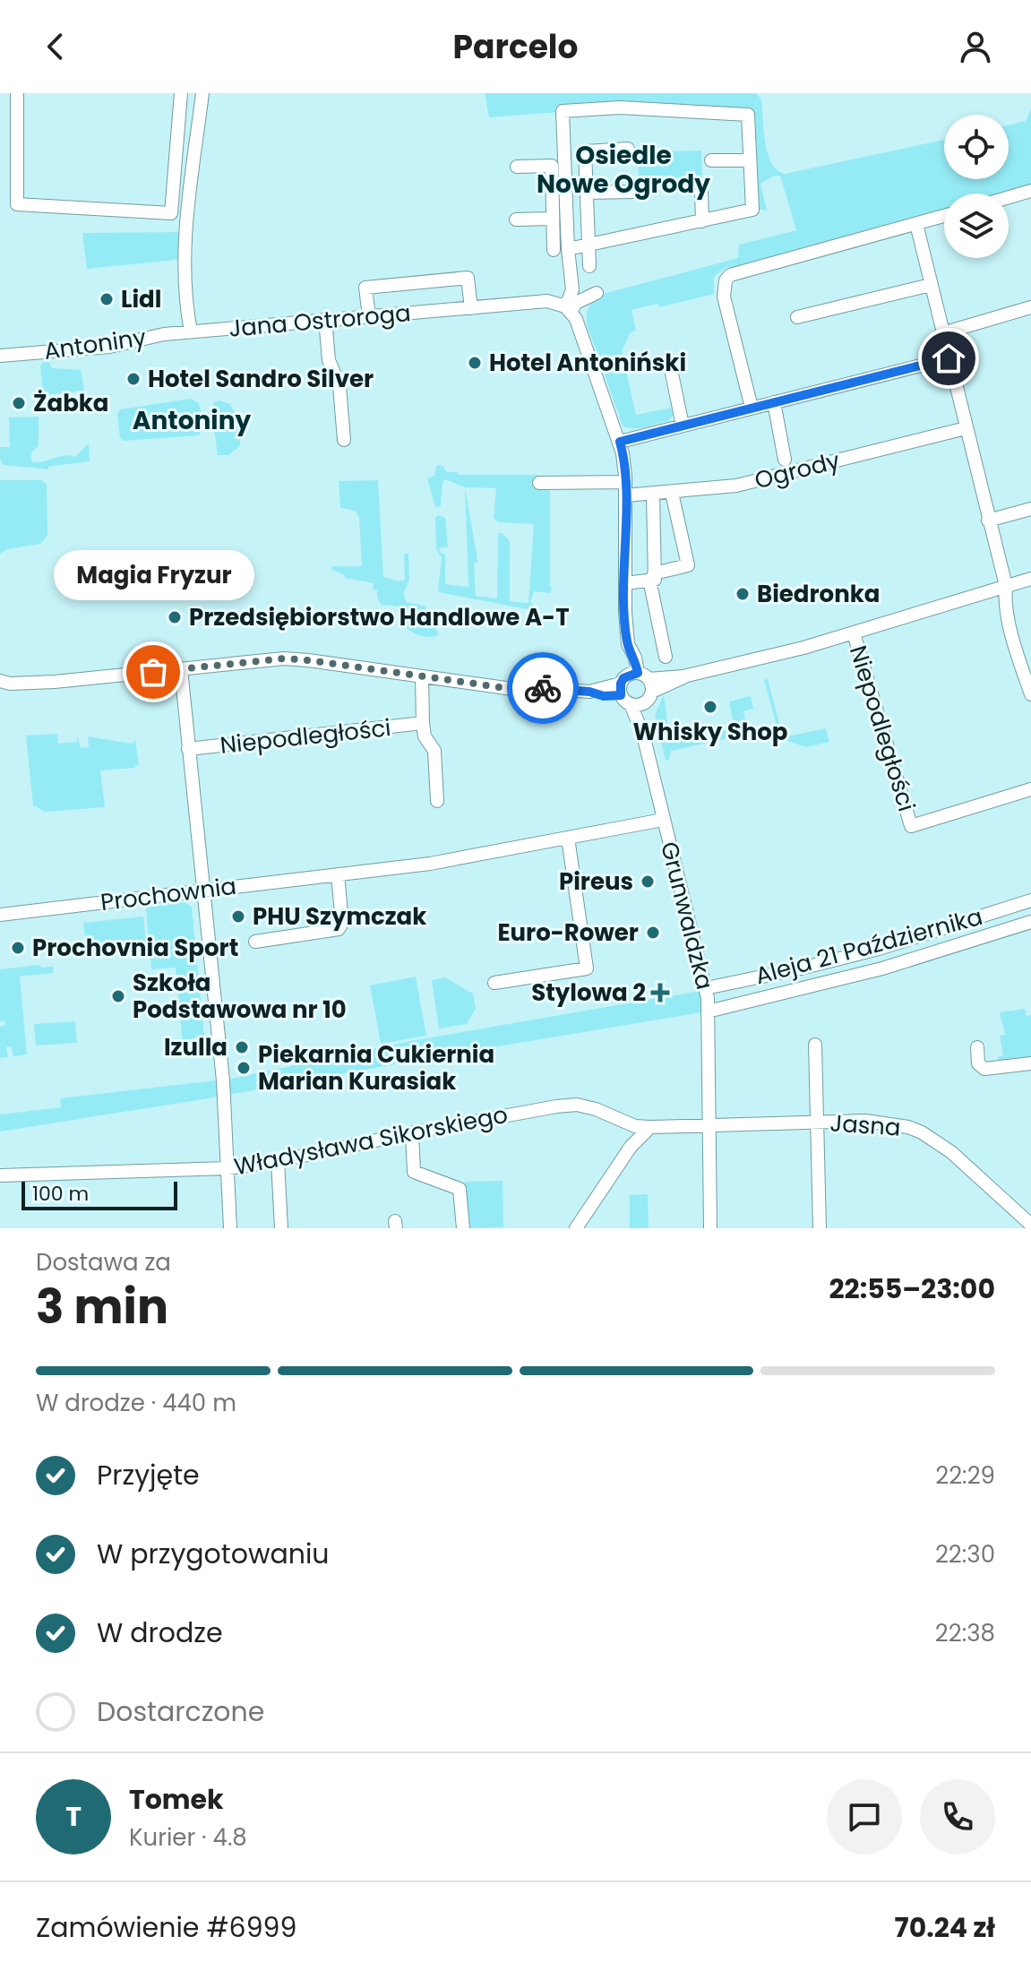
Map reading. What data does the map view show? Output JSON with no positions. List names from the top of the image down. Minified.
{"streets":{"street":["Jana Ostroroga","Antoniny","Ogrody","Niepodległości","Prochownia","Grunwaldzka","Aleja 21 Października","Jasna","Władysława Sikorskiego"]},"crossings":[["Jana Ostroroga","Antoniny"],["Jana Ostroroga","Grunwaldzka"],["Ogrody","Grunwaldzka"],["Niepodległości","Grunwaldzka"],["Prochownia","Grunwaldzka"],["Grunwaldzka","Aleja 21 Października"],["Grunwaldzka","Jasna"],["Jasna","Władysława Sikorskiego"]],"districts":["Osiedle Nowe Ogrody","Antoniny"],"places":{"other":["Lidl","Hotel Antoniński","Hotel Sandro Silver","Żabka","Biedronka","Przedsiębiorstwo Handlowe A-T","Magia Fryzur","Whisky Shop","Pireus","PHU Szymczak","Euro-Rower","Prochovnia Sport","Szkoła Podstawowa nr 10","Izulla","Piekarnia Cukiernia Marian Kurasiak"],"health":["Stylowa 2"]},"scale_bar":"100 m","page":{"header":"Parcelo","bubble":"Magia Fryzur","scale":"100 m","heading":["3 min","Dostawa za","22:55–23:00"],"panel":["Tomek","Kurier · 4.8","Zamówienie #6999","70.24 zł"],"bar":"W drodze · 440 m","list":[["Przyjęte","22:29"],["W przygotowaniu","22:30"],["W drodze","22:38"],"Dostarczone"],"round":"T"}}
